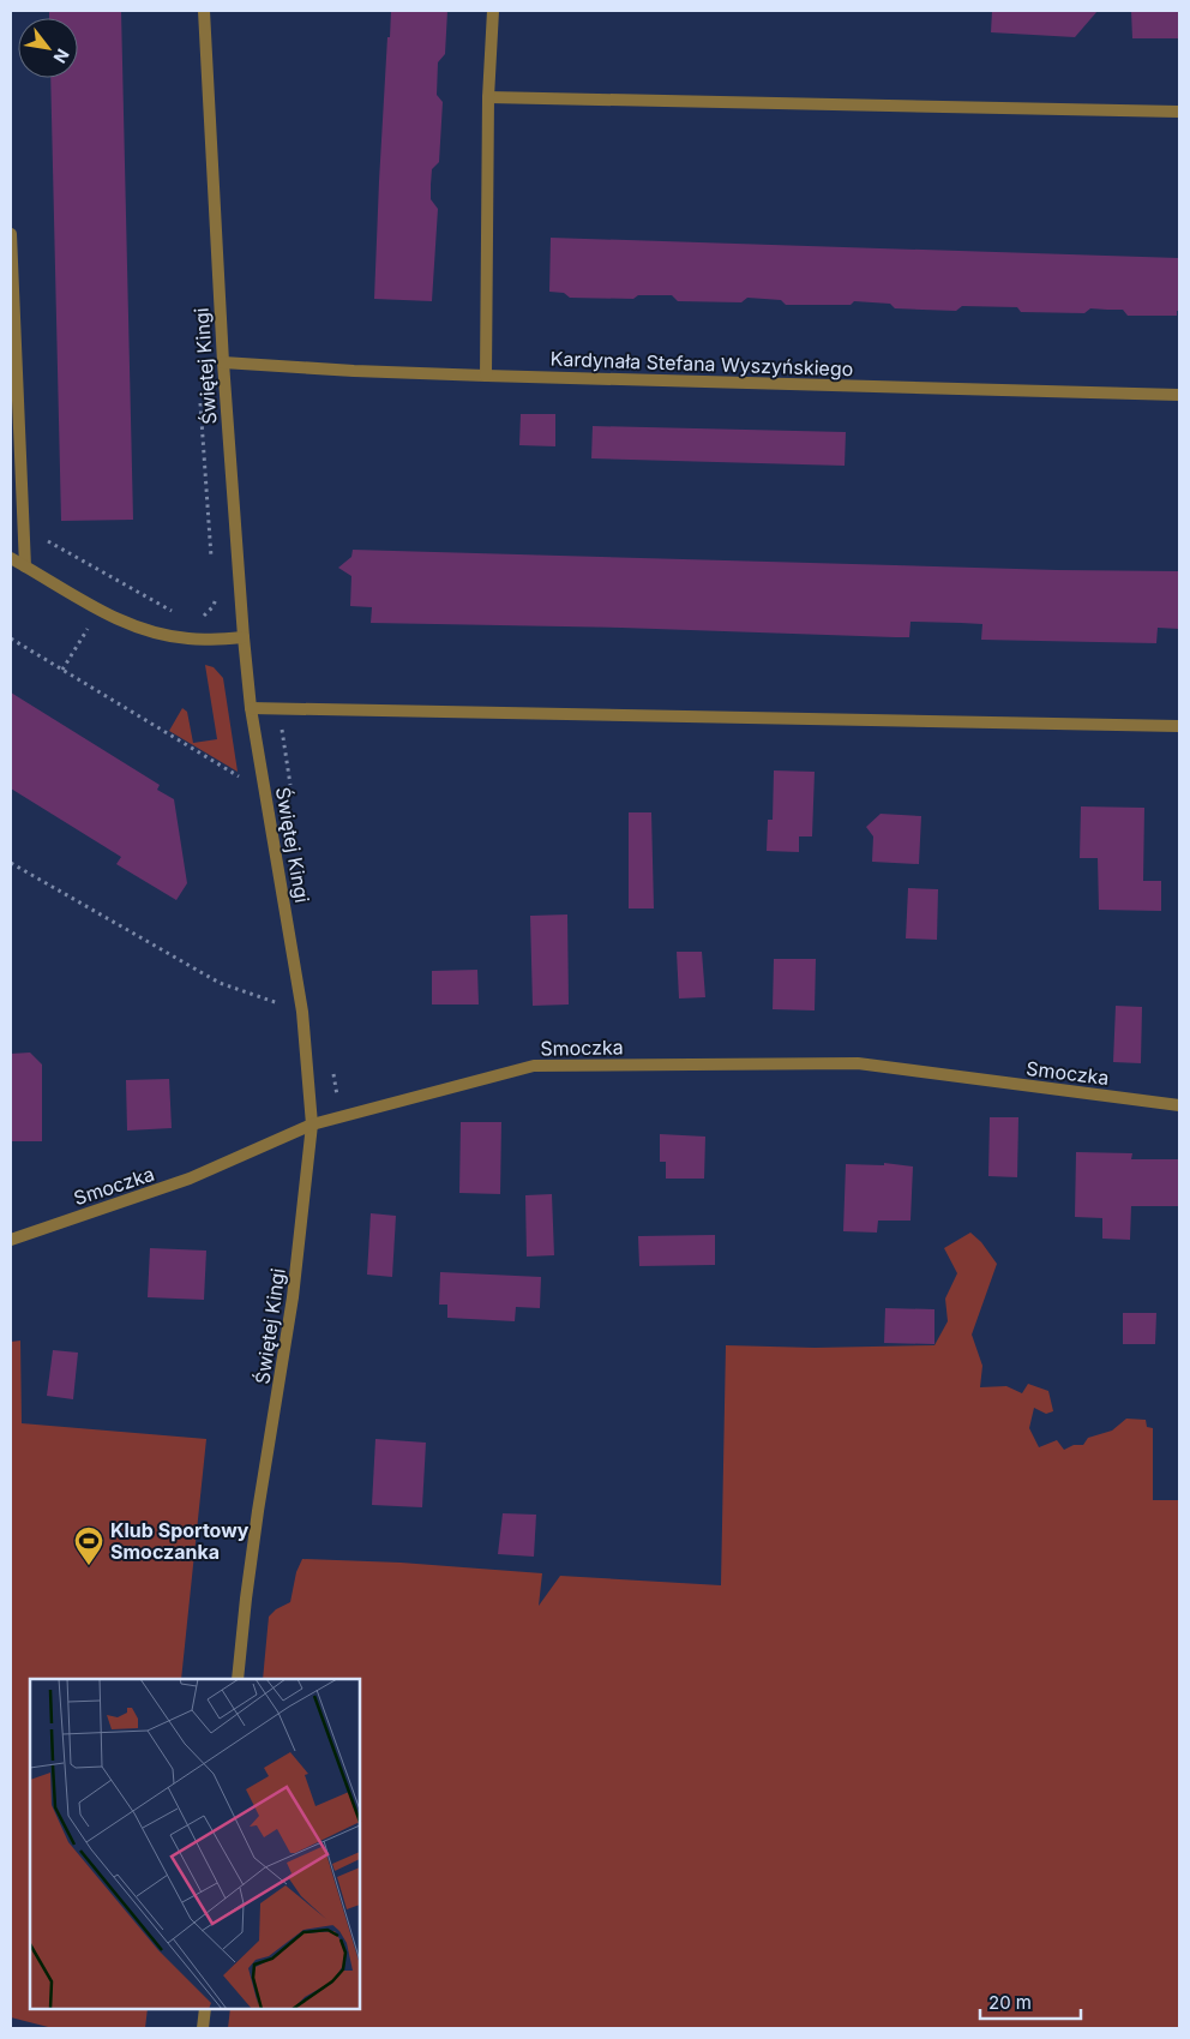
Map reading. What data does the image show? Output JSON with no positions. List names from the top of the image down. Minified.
{"streets":{"street":["Kardynała Stefana Wyszyńskiego","Świętej Kingi","Smoczka"]},"crossings":[["Kardynała Stefana Wyszyńskiego","Świętej Kingi"],["Świętej Kingi","Smoczka"]],"places":{"sports":["Klub Sportowy Smoczanka"]},"scale_bar":"20 m","north":"bottom right"}
